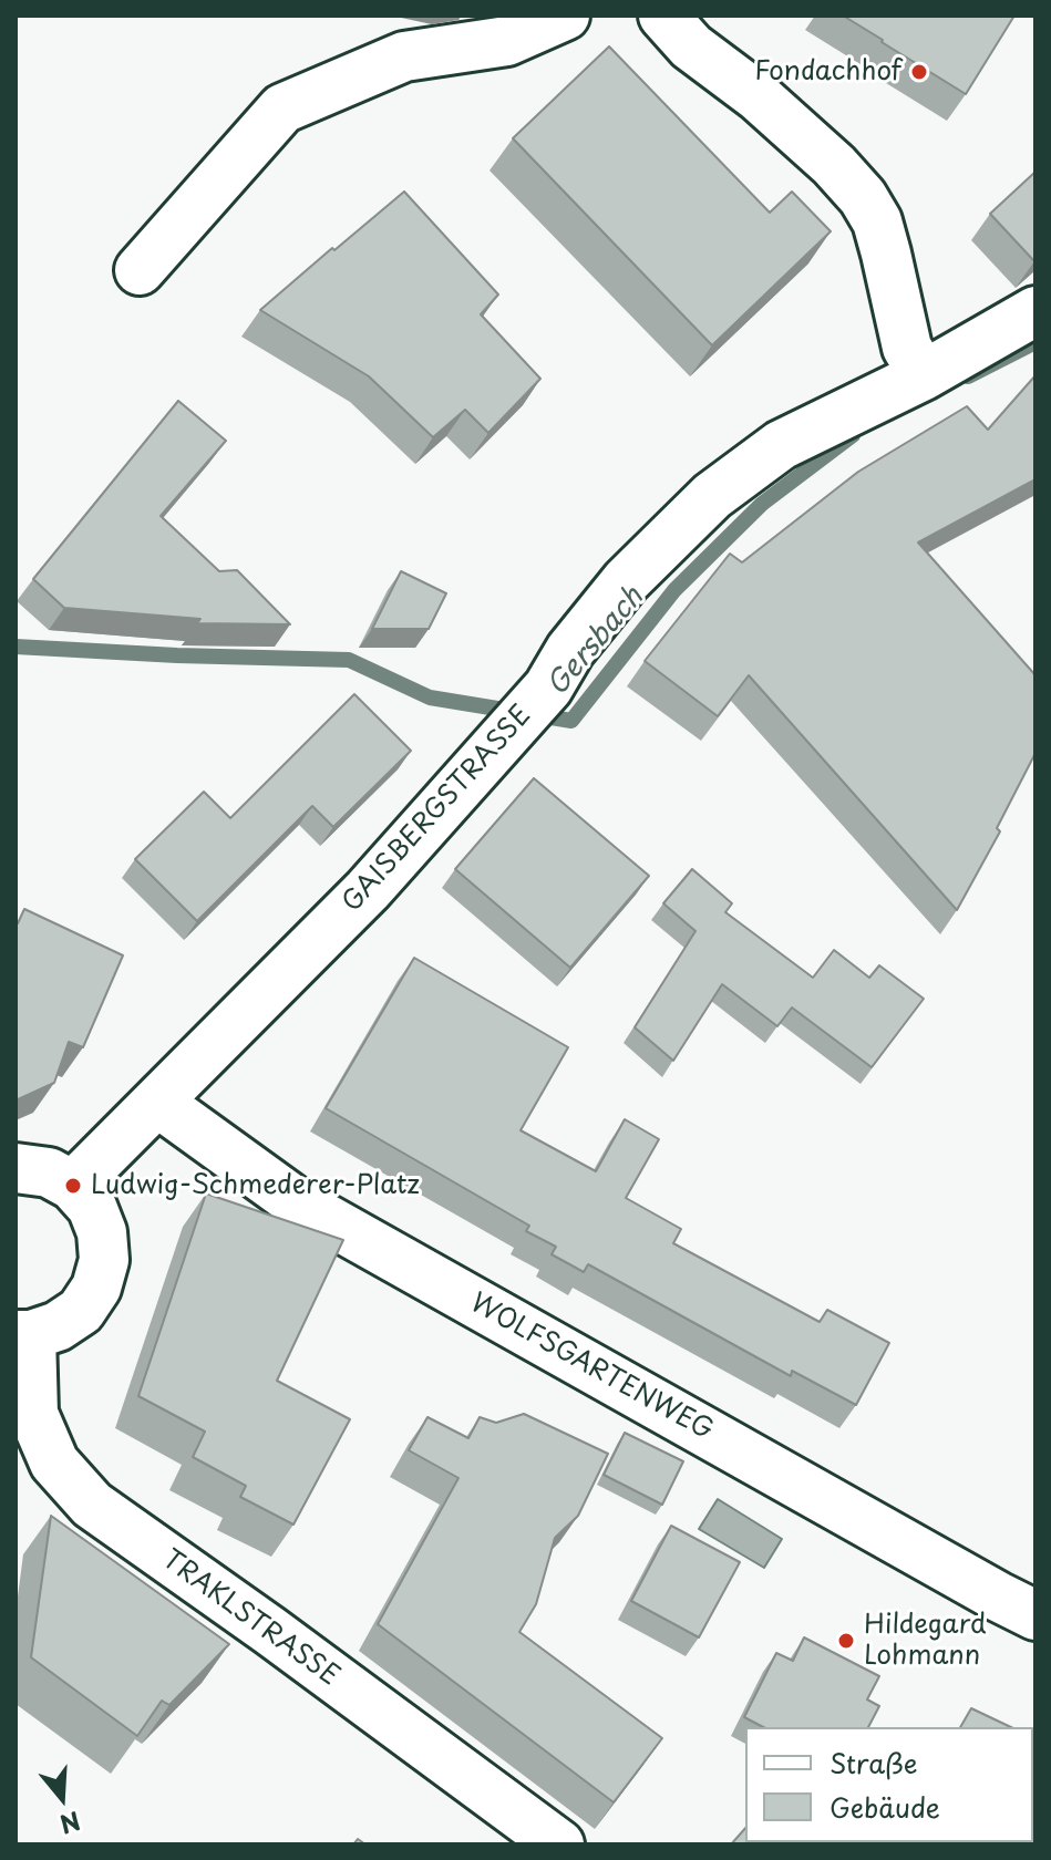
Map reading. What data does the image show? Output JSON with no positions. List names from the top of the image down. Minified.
{"streets":{"street":["GAISBERGSTRASSE","WOLFSGARTENWEG","TRAKLSTRASSE"]},"crossings":[["GAISBERGSTRASSE","WOLFSGARTENWEG"]],"water":["Gersbach"],"places":["Fondachhof","Ludwig-Schmederer-Platz","Hildegard Lohmann"],"legend":["Straße","Gebäude"],"north":"bottom"}
